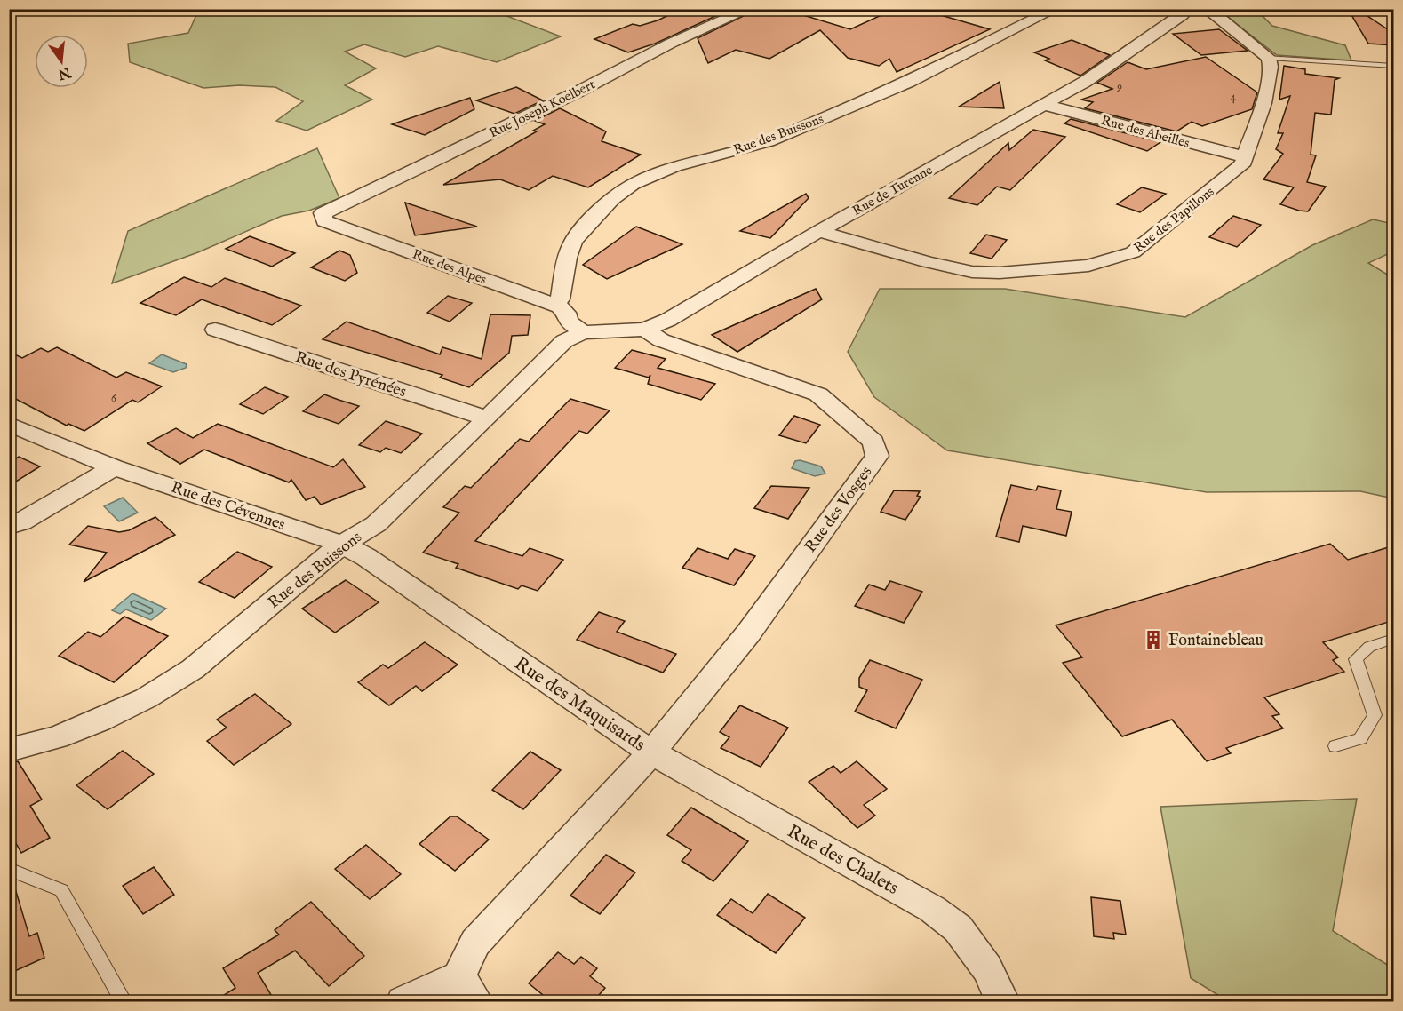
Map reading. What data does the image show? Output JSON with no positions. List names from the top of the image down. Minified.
{"streets":{"street":["Rue Joseph Koelbert","Rue des Abeilles","Rue des Buissons","Rue de Turenne","Rue des Papillons","Rue des Alpes","Rue des Pyrénées","Rue des Cévennes","Rue des Vosges","Rue des Maquisards","Rue des Chalets"]},"crossings":[["Rue Joseph Koelbert","Rue des Alpes"],["Rue des Abeilles","Rue de Turenne"],["Rue des Abeilles","Rue des Papillons"],["Rue des Buissons","Rue de Turenne"],["Rue des Buissons","Rue des Alpes"],["Rue des Buissons","Rue des Pyrénées"],["Rue des Buissons","Rue des Cévennes"],["Rue des Buissons","Rue des Maquisards"],["Rue de Turenne","Rue des Papillons"],["Rue de Turenne","Rue des Vosges"],["Rue des Cévennes","Rue des Maquisards"],["Rue des Vosges","Rue des Maquisards"],["Rue des Vosges","Rue des Chalets"],["Rue des Maquisards","Rue des Chalets"]],"places":{"building":["Fontainebleau"]},"house_numbers":["9","4","6"],"north":"bottom"}
